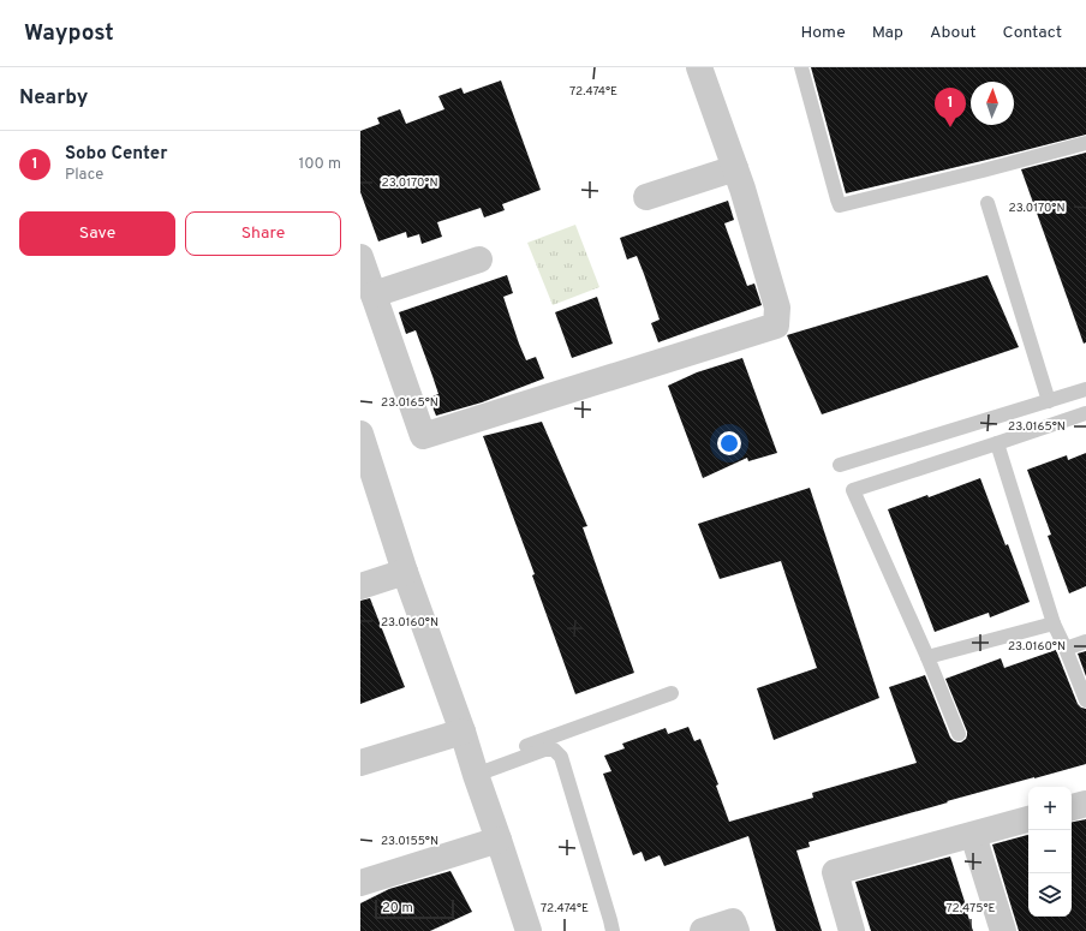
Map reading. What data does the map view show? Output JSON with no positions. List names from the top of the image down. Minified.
{"scale_bar":"20 m","north":"top","page":{"header":"Waypost","nav":["Home","Map","About","Contact"],"heading":"Nearby","pins":"1","list":[{"mark":"1","name":"Sobo Center","note":"Place","value":"100 m"}],"buttons":["Save","Share"],"map_buttons":["+","−"],"scale":"20 m"},"coordinates":["72.474°E","23.0170°N","23.0165°N","23.0160°N","23.0155°N","72.475°E"]}
